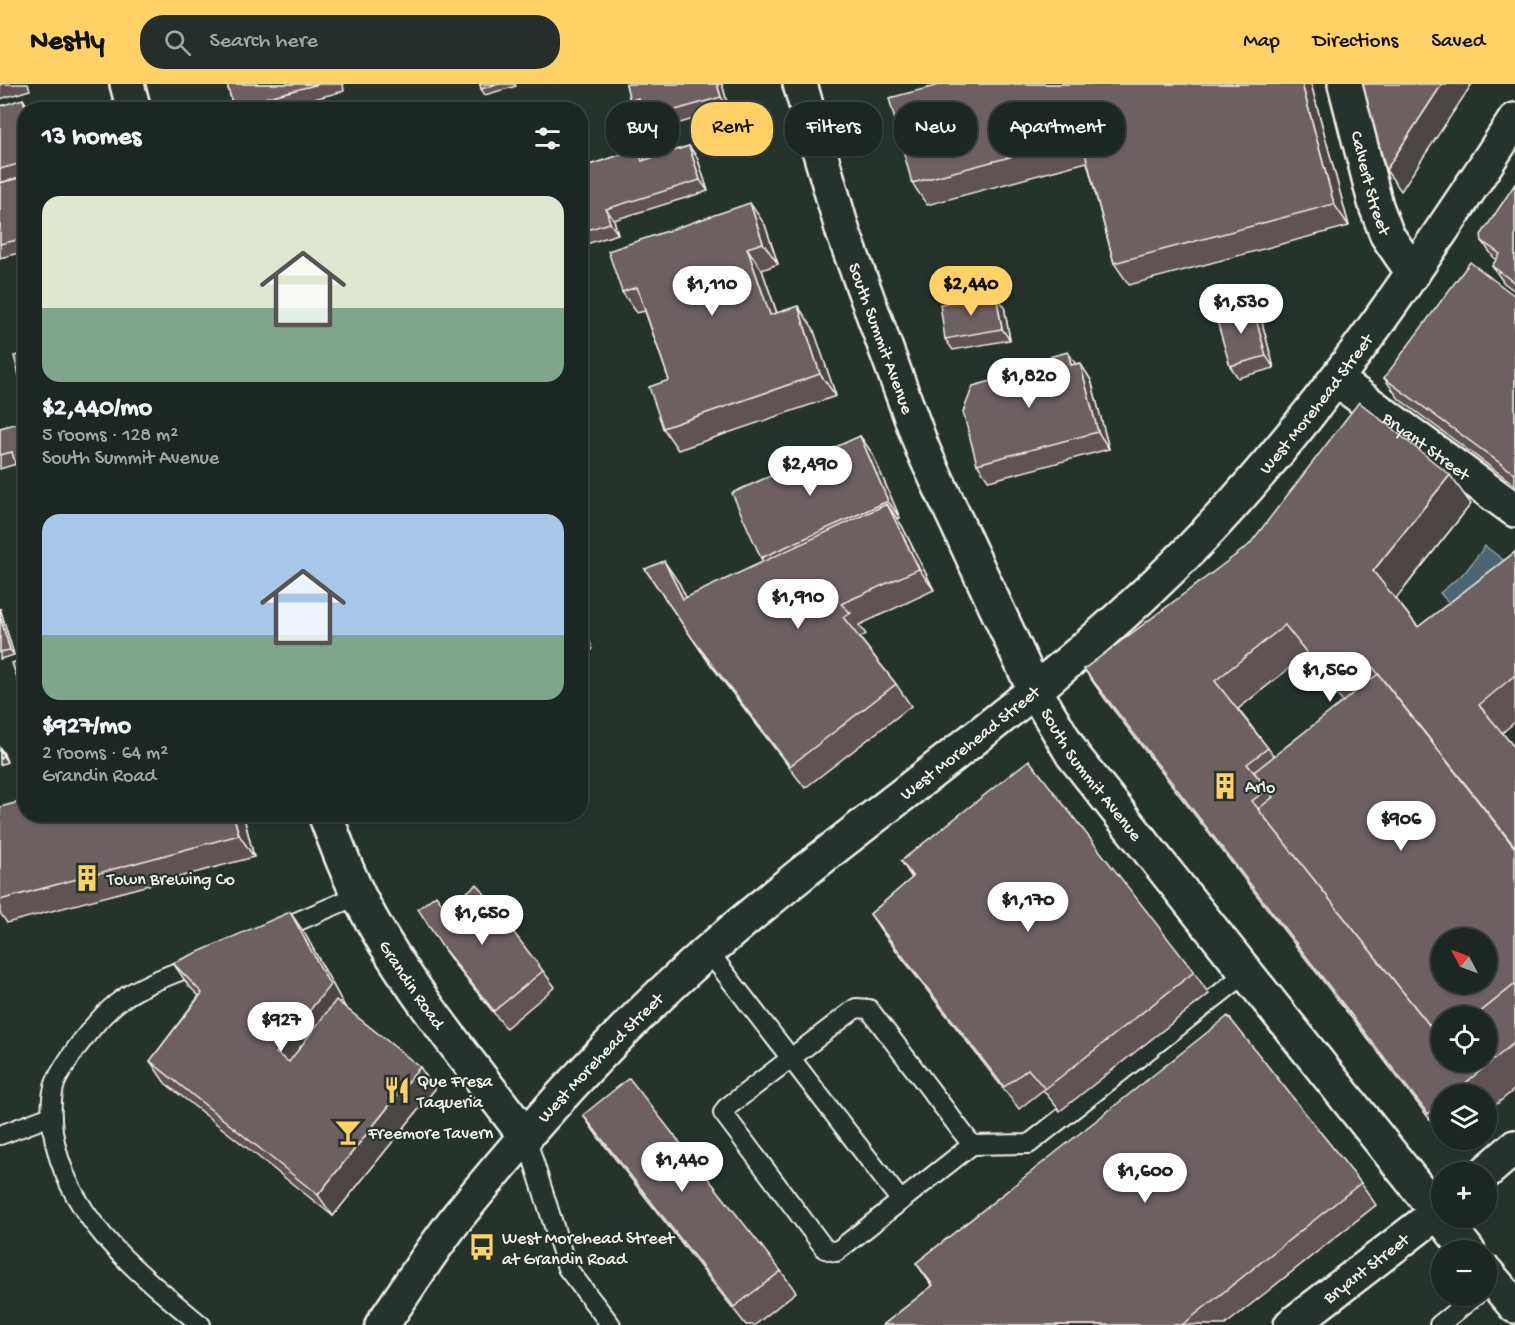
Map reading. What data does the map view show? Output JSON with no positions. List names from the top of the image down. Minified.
{"streets":{"street":["Calvert Street","South Summit Avenue","West Morehead Street","Bryant Street","Grandin Road"]},"crossings":[["Calvert Street","West Morehead Street"],["South Summit Avenue","West Morehead Street"],["West Morehead Street","Bryant Street"],["West Morehead Street","Grandin Road"]],"places":{"building":["Arlo","Town Brewing Co"],"restaurant":["Que Fresa Taqueria"],"bar":["Freemore Tavern"],"bus stop":["West Morehead Street at Grandin Road"]},"north":"top left","page":{"header":"Nestly","search":"Search here","nav":["Map","Directions","Saved"],"chip":["Buy","Rent","Filters","New","Apartment"],"heading":"13 homes","list":[{"name":"$2,440/mo","note":"5 rooms · 128 m² · South Summit Avenue"},{"name":"$927/mo","note":"2 rooms · 64 m² · Grandin Road"}],"price":["$1,110","$2,440","$1,530","$1,820","$2,490","$1,910","$1,560","$906","$1,170","$1,650","$927","$1,440","$1,600"],"map_buttons":["+","−"]}}
